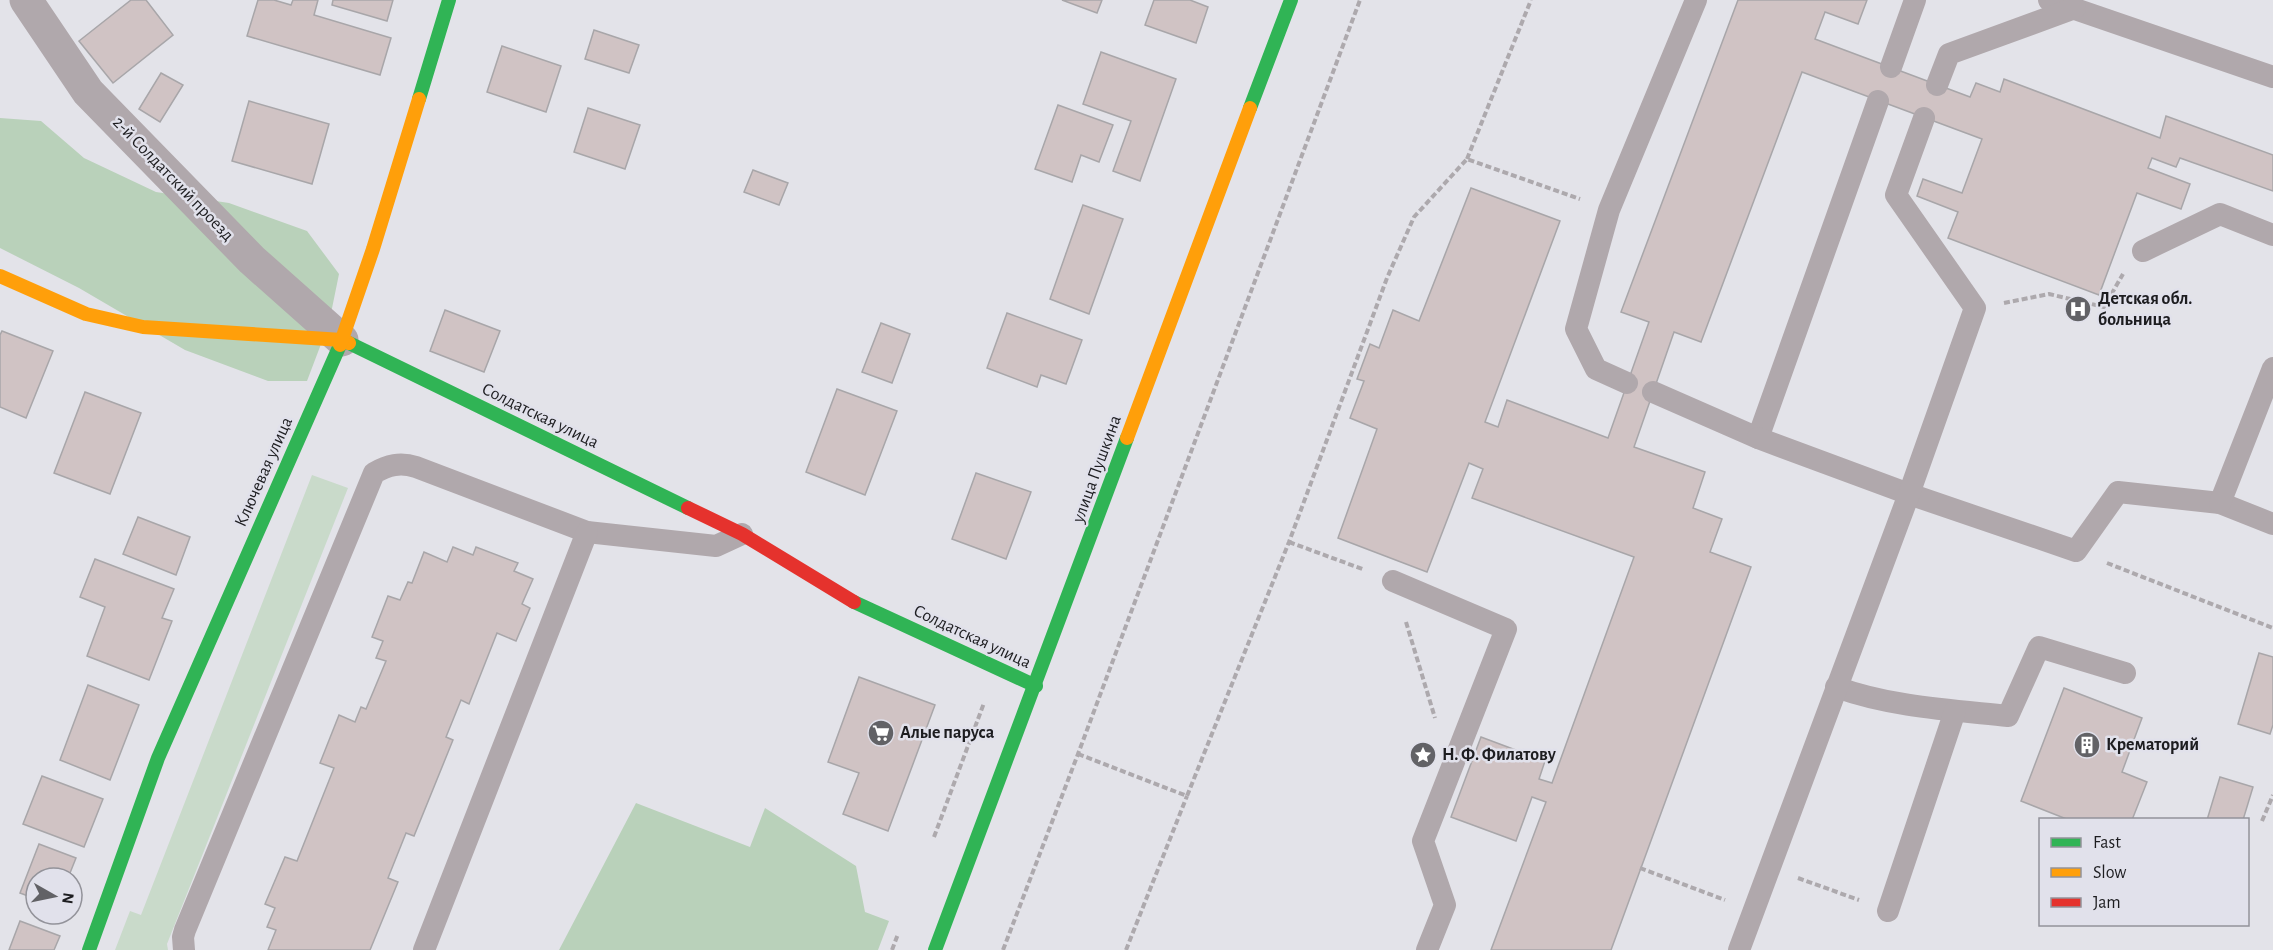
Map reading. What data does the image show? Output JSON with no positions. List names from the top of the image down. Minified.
{"streets":{"street":["2-й Солдатский проезд","Солдатская улица","улица Пушкина","Ключевая улица"]},"crossings":[["2-й Солдатский проезд","Солдатская улица"],["2-й Солдатский проезд","Ключевая улица"],["Солдатская улица","улица Пушкина"],["Солдатская улица","Ключевая улица"]],"places":{"hospital":["Детская обл. больница"],"supermarket":["Алые паруса"],"building":["Крематорий"],"place":["Н. Ф. Филатову"]},"legend":["Fast","Slow","Jam"],"north":"right"}
